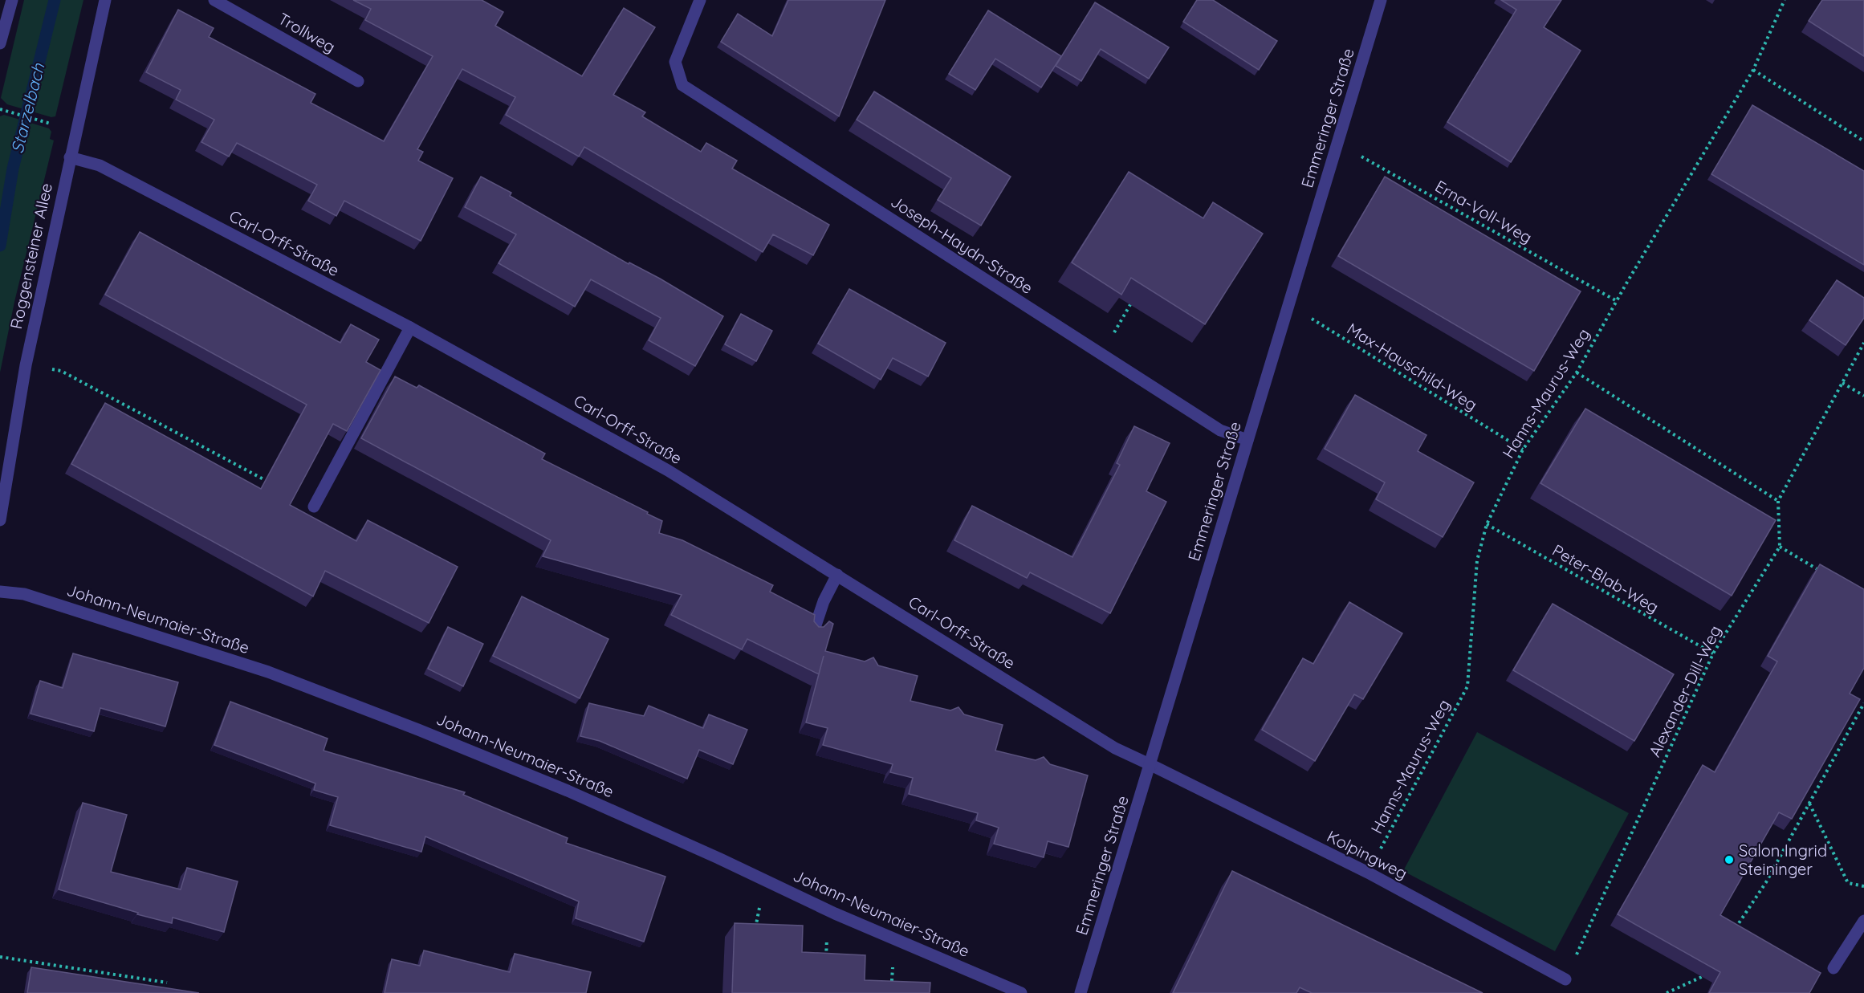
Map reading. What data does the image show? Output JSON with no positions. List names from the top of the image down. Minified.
{"streets":{"street":["Trollweg","Emmeringer Straße","Carl-Orff-Straße","Joseph-Haydn-Straße","Roggensteiner Allee","Johann-Neumaier-Straße","Kolpingweg"],"path":["Erna-Voll-Weg","Max-Hauschild-Weg","Hanns-Maurus-Weg","Peter-Blab-Weg","Alexander-Dill-Weg"]},"crossings":[["Emmeringer Straße","Erna-Voll-Weg"],["Emmeringer Straße","Carl-Orff-Straße"],["Emmeringer Straße","Joseph-Haydn-Straße"],["Emmeringer Straße","Max-Hauschild-Weg"],["Emmeringer Straße","Kolpingweg"],["Erna-Voll-Weg","Hanns-Maurus-Weg"],["Carl-Orff-Straße","Roggensteiner Allee"],["Carl-Orff-Straße","Kolpingweg"],["Max-Hauschild-Weg","Hanns-Maurus-Weg"],["Hanns-Maurus-Weg","Peter-Blab-Weg"],["Hanns-Maurus-Weg","Kolpingweg"],["Peter-Blab-Weg","Alexander-Dill-Weg"],["Alexander-Dill-Weg","Kolpingweg"]],"water":["Starzelbach"],"places":["Salon Ingrid Steininger"]}
